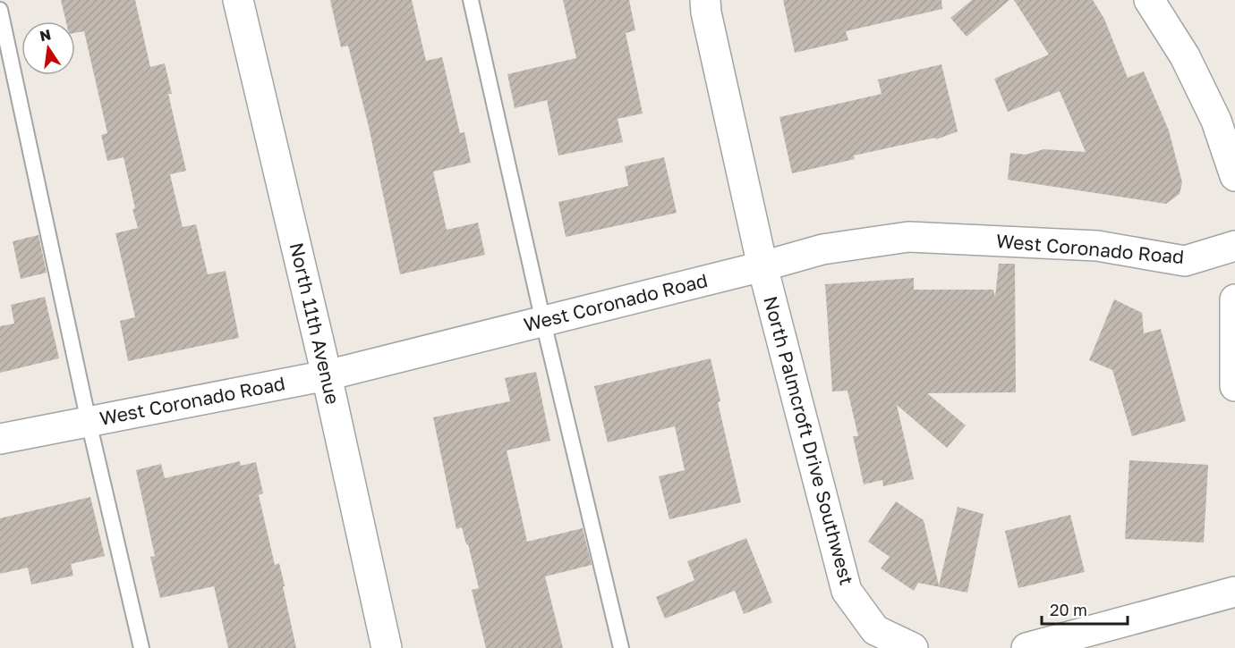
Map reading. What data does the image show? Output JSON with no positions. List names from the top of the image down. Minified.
{"streets":{"street":["West Coronado Road","North 11th Avenue","North Palmcroft Drive Southwest"]},"crossings":[["West Coronado Road","North 11th Avenue"],["West Coronado Road","North Palmcroft Drive Southwest"]],"scale_bar":"20 m","north":"top"}
